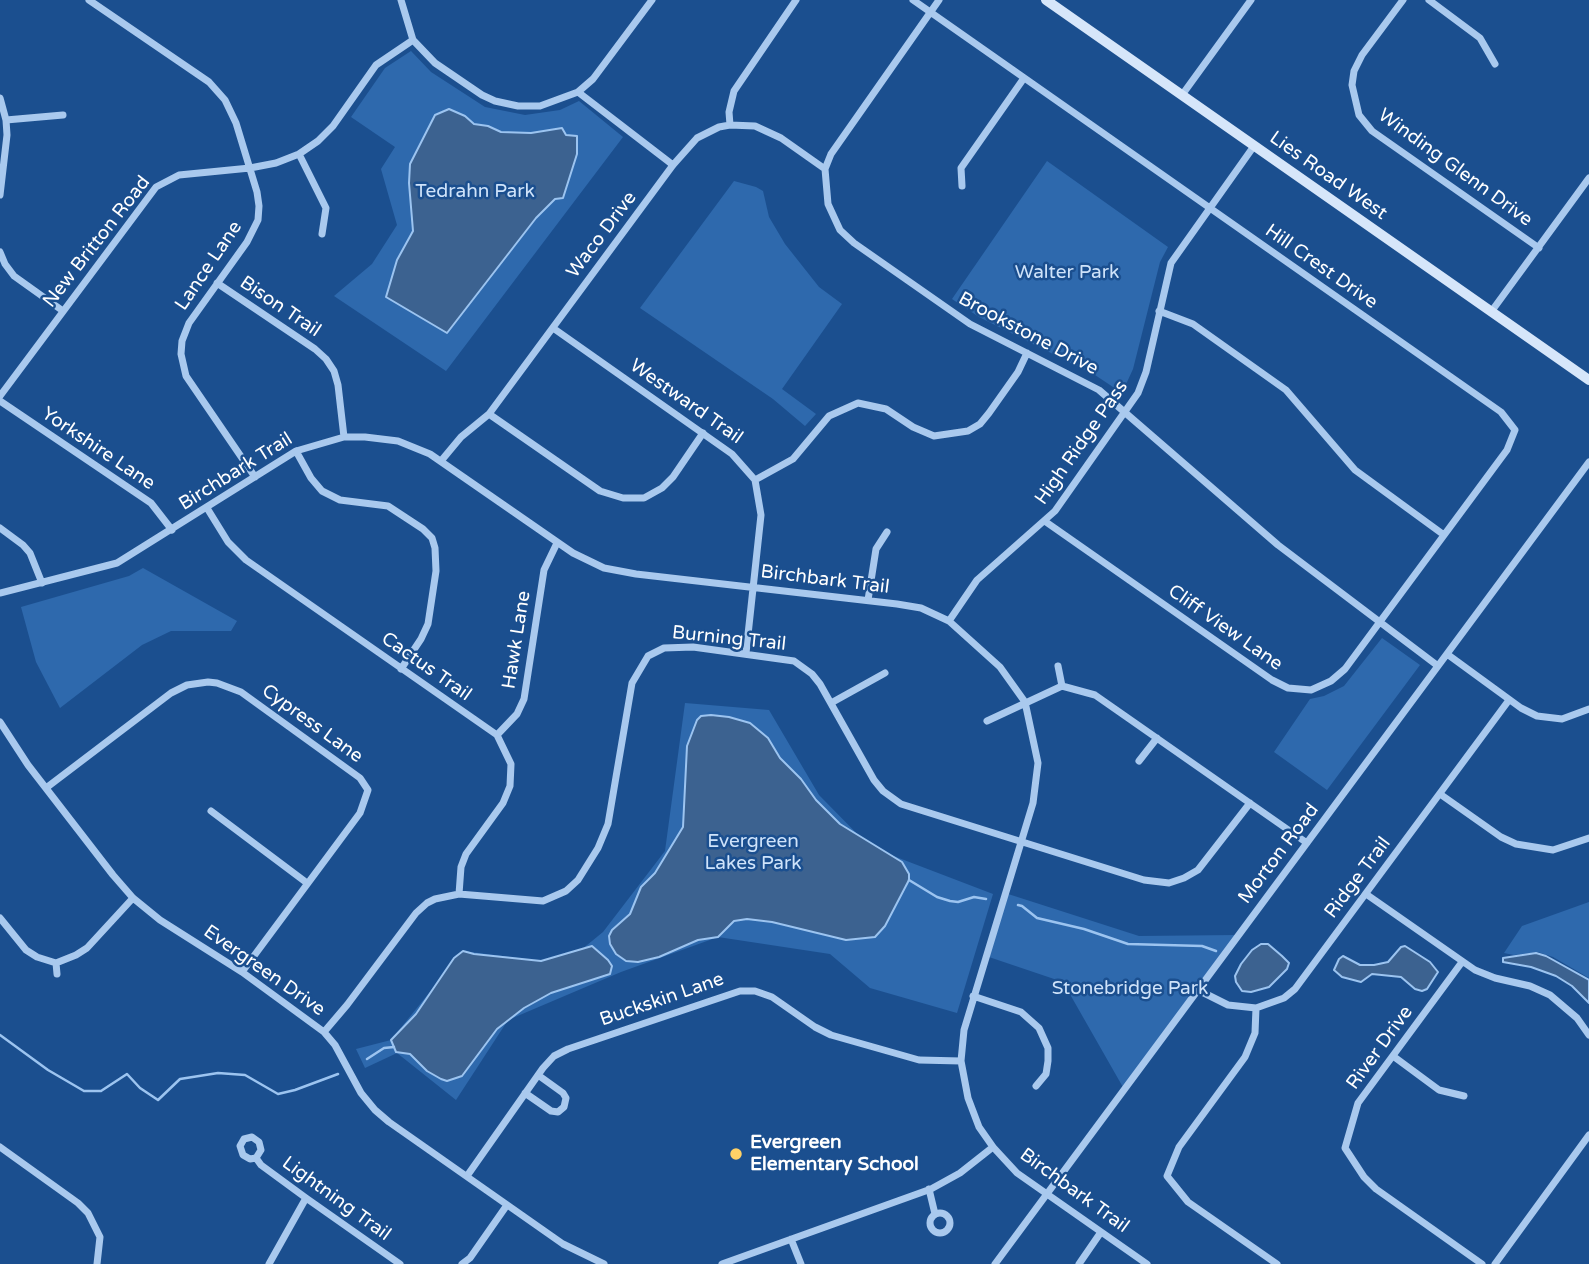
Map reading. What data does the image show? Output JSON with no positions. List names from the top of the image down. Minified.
{"streets":{"street":["Winding Glenn Drive","Lies Road West","Waco Drive","New Britton Road","Lance Lane","Hill Crest Drive","Bison Trail","Brookstone Drive","Westward Trail","High Ridge Pass","Yorkshire Lane","Birchbark Trail","Cliff View Lane","Burning Trail","Hawk Lane","Cactus Trail","Cypress Lane","Morton Road","Ridge Trail","Evergreen Drive","Buckskin Lane","River Drive","Lightning Trail"]},"crossings":[["Lies Road West","High Ridge Pass"],["Waco Drive","Brookstone Drive"],["Waco Drive","Westward Trail"],["Waco Drive","Birchbark Trail"],["New Britton Road","Lance Lane"],["New Britton Road","Yorkshire Lane"],["Lance Lane","Bison Trail"],["Lance Lane","Birchbark Trail"],["Hill Crest Drive","Brookstone Drive"],["Hill Crest Drive","High Ridge Pass"],["Hill Crest Drive","Cliff View Lane"],["Bison Trail","Birchbark Trail"],["Brookstone Drive","High Ridge Pass"],["Brookstone Drive","Cliff View Lane"],["Brookstone Drive","Morton Road"],["High Ridge Pass","Birchbark Trail"],["High Ridge Pass","Cliff View Lane"],["Yorkshire Lane","Birchbark Trail"],["Birchbark Trail","Burning Trail"],["Birchbark Trail","Hawk Lane"],["Birchbark Trail","Cactus Trail"],["Birchbark Trail","Morton Road"],["Birchbark Trail","Buckskin Lane"],["Burning Trail","Evergreen Drive"],["Hawk Lane","Cactus Trail"],["Cypress Lane","Evergreen Drive"],["Evergreen Drive","Buckskin Lane"]],"parks":["Tedrahn Park","Walter Park","Evergreen Lakes Park","Stonebridge Park"],"places":["Evergreen Elementary School"]}
